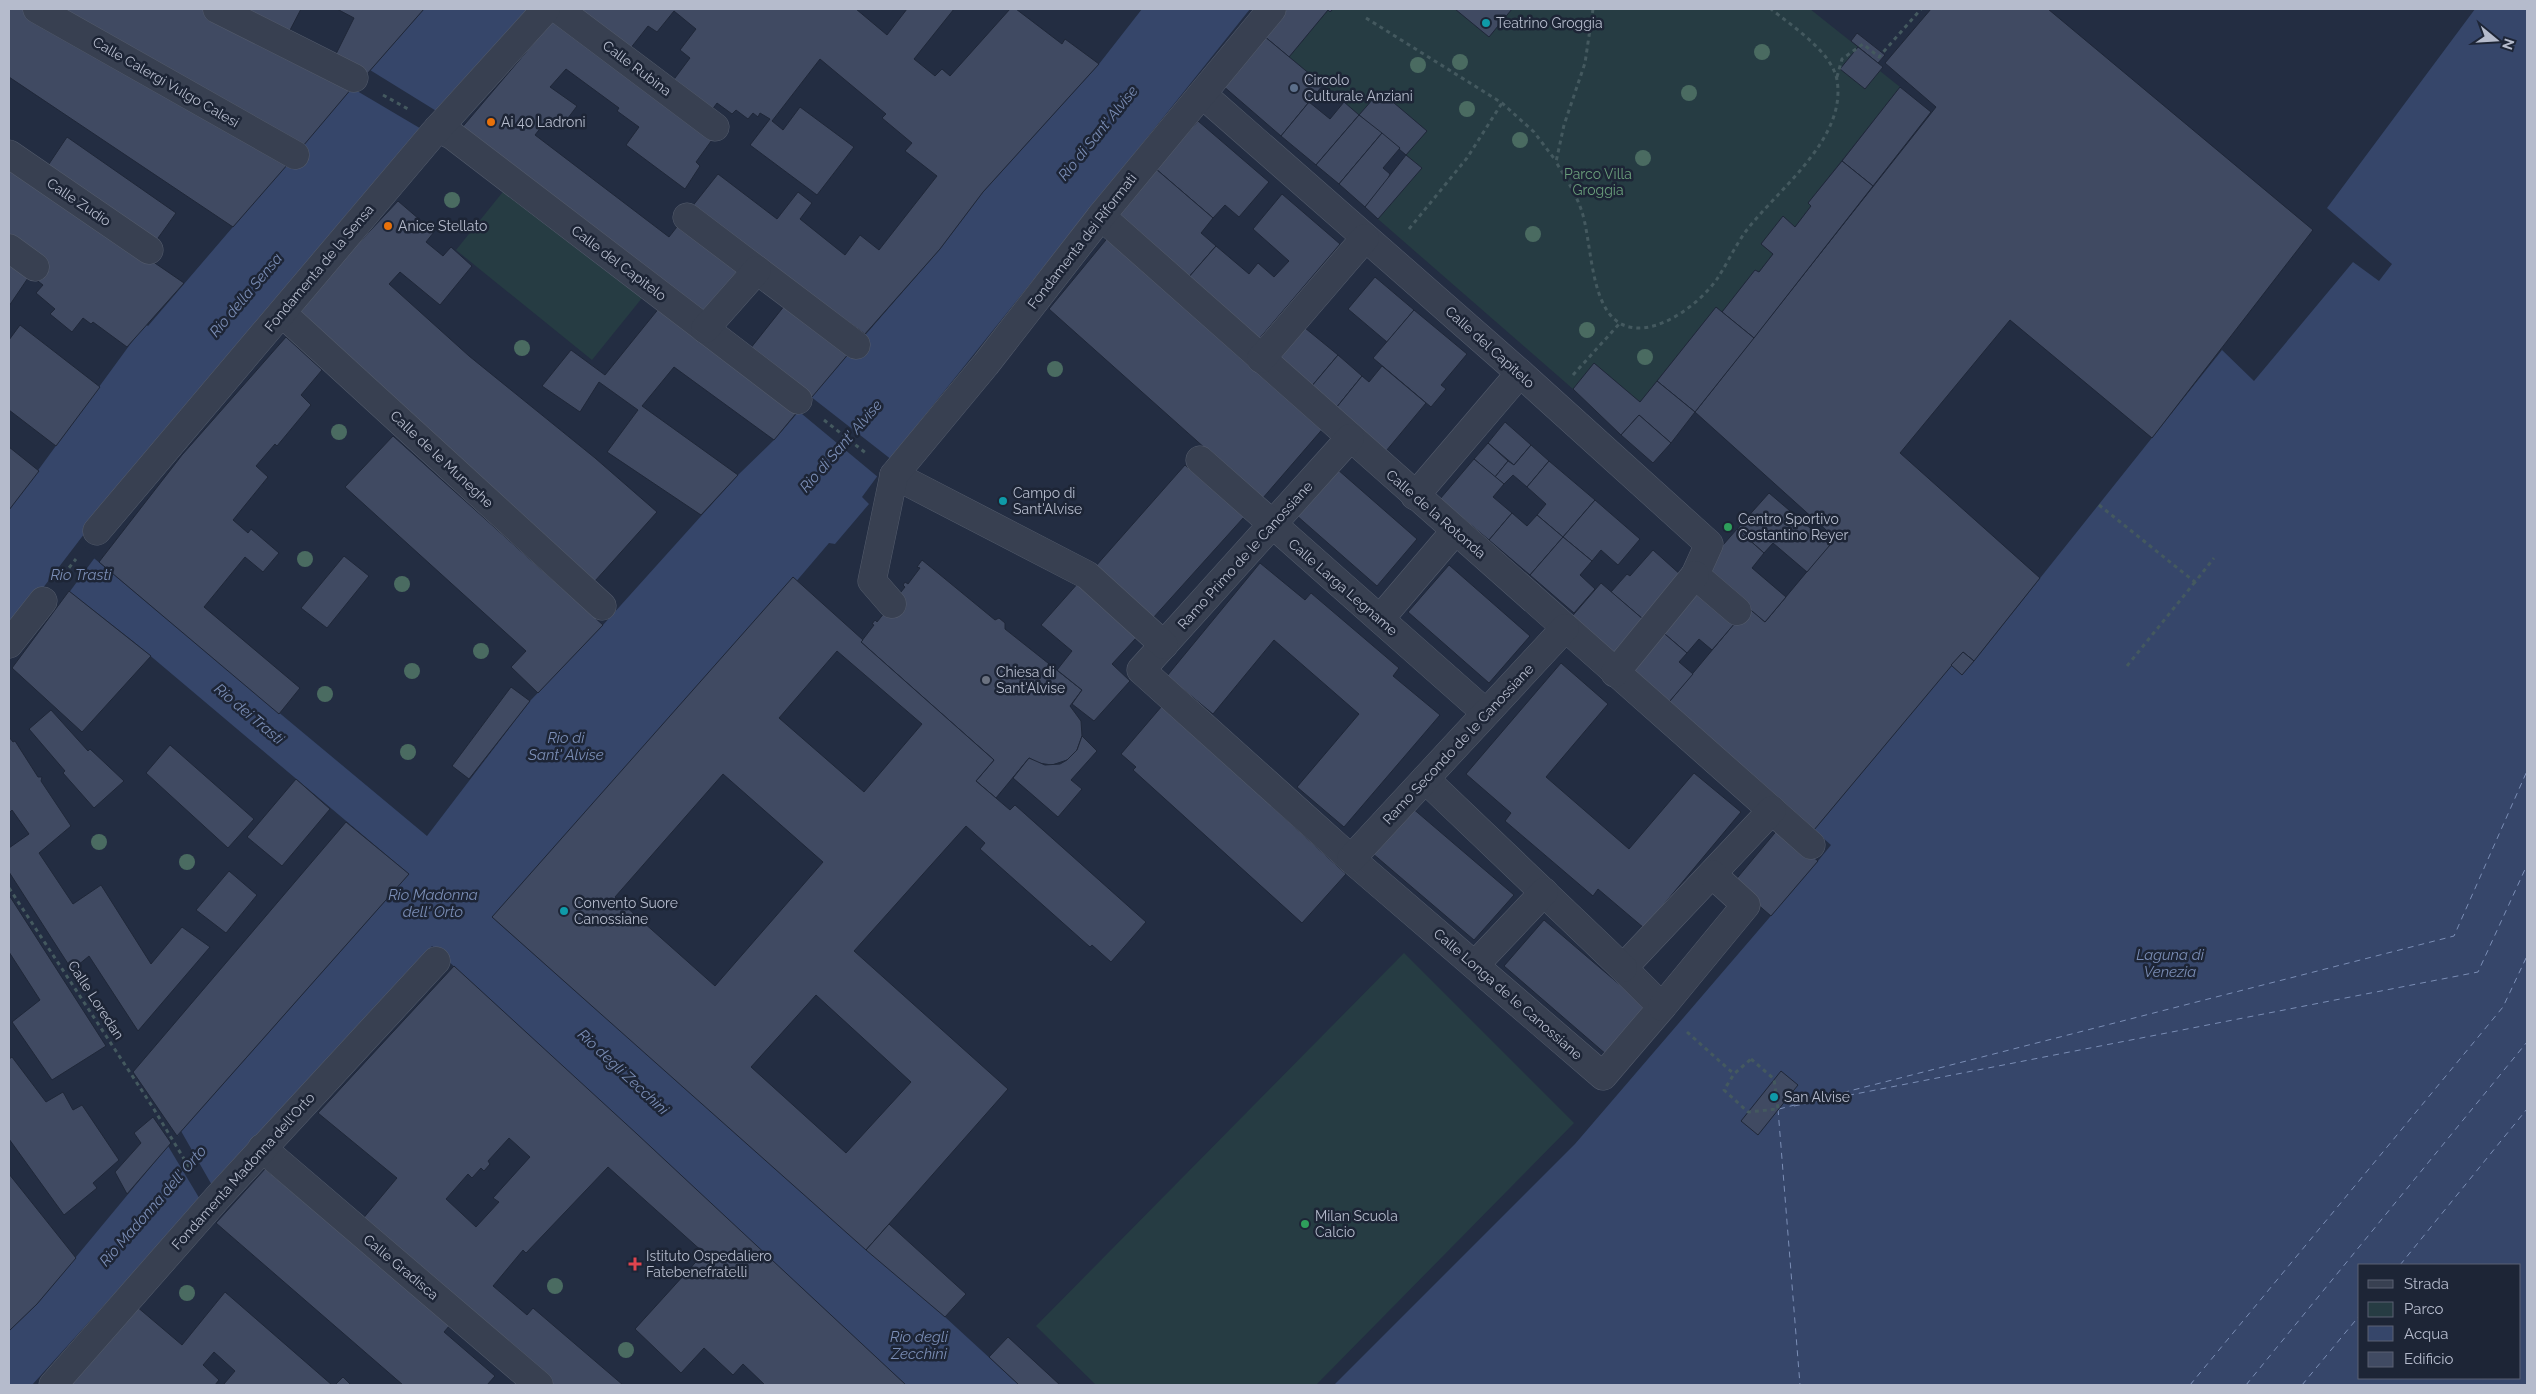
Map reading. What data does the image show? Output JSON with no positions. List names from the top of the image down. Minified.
{"streets":{"street":["Calle Rubina","Calle Calergi Vulgo Calesi","Calle Zudio","Fondamenta dei Riformati","Calle del Capitelo","Fondamenta de la Sensa","Calle de le Muneghe","Calle de la Rotonda","Ramo Primo de le Canossiane","Calle Larga Legname","Ramo Secondo de le Canossiane","Calle Longa de le Canossiane","Fondamenta Madonna dell'Orto","Calle Gradisca"],"path":["Calle Loredan"]},"crossings":[["Fondamenta dei Riformati","Calle del Capitelo"],["Fondamenta dei Riformati","Calle de la Rotonda"],["Calle del Capitelo","Fondamenta de la Sensa"],["Fondamenta de la Sensa","Calle de le Muneghe"],["Calle de la Rotonda","Ramo Primo de le Canossiane"],["Calle de la Rotonda","Ramo Secondo de le Canossiane"],["Ramo Primo de le Canossiane","Calle Larga Legname"],["Ramo Primo de le Canossiane","Calle Longa de le Canossiane"],["Calle Larga Legname","Ramo Secondo de le Canossiane"],["Ramo Secondo de le Canossiane","Calle Longa de le Canossiane"],["Calle Loredan","Fondamenta Madonna dell'Orto"],["Fondamenta Madonna dell'Orto","Calle Gradisca"]],"water":["Rio di Sant' Alvise","Rio della Sensa","Rio Trasti","Rio dei Trasti","Rio Madonna dell' Orto","Laguna di Venezia","Rio degli Zecchini"],"parks":["Parco Villa Groggia"],"places":{"other":["Teatrino Groggia","Circolo Culturale Anziani","Ai 40 Ladroni","Anice Stellato","Campo di Sant'Alvise","Centro Sportivo Costantino Reyer","Chiesa di Sant'Alvise","Convento Suore Canossiane","San Alvise","Milan Scuola Calcio"],"health":["Istituto Ospedaliero Fatebenefratelli"]},"legend":["Strada","Parco","Acqua","Edificio"],"north":"right"}
